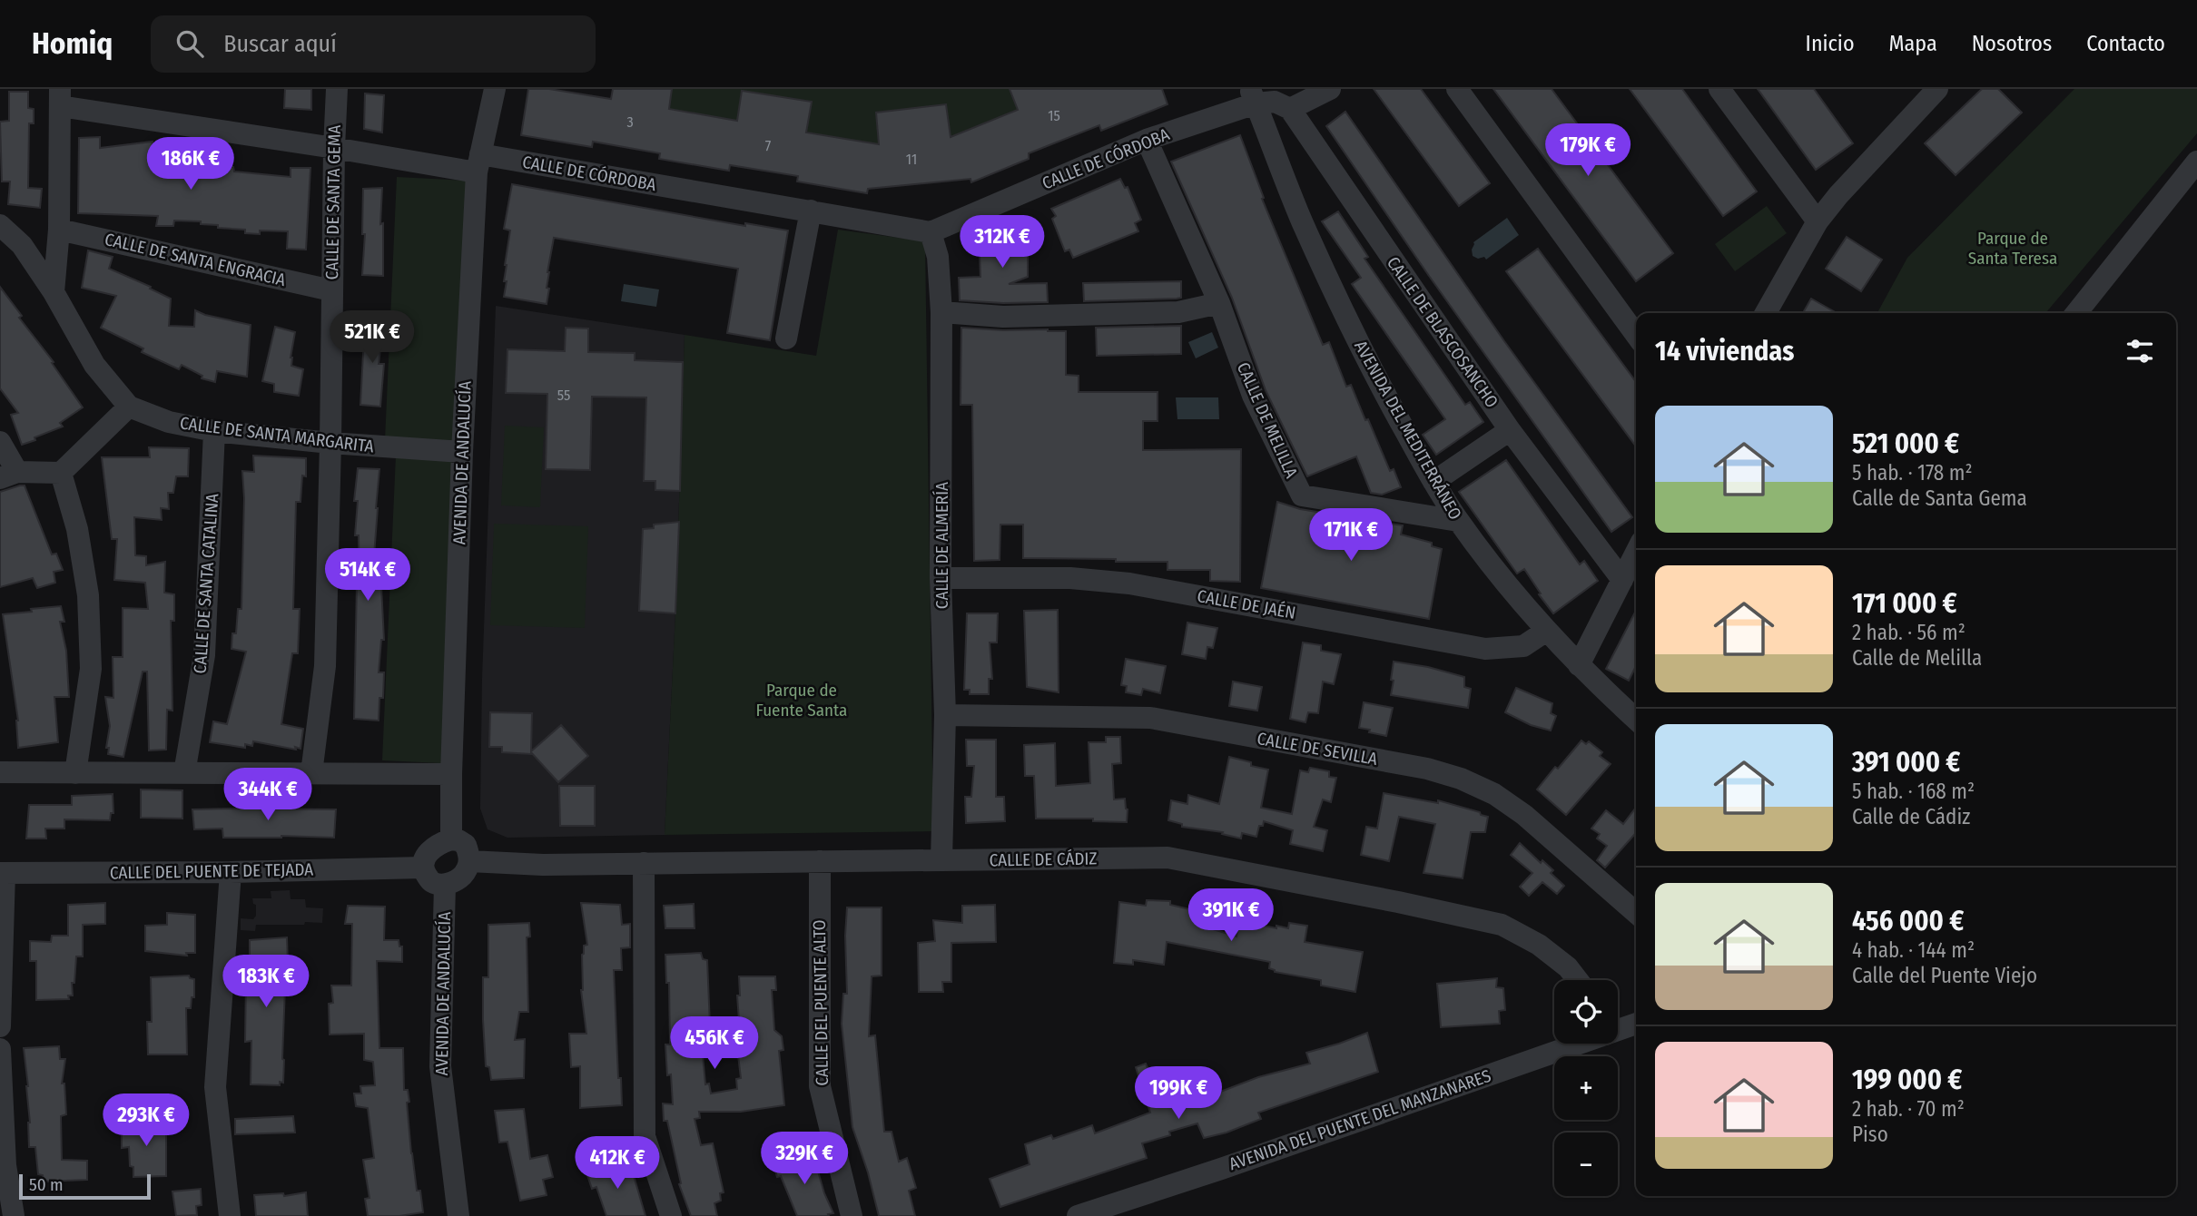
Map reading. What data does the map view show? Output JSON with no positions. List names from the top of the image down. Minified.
{"streets":{"street":["CALLE DE CÓRDOBA","CALLE DE SANTA GEMA","CALLE DE SANTA ENGRACIA","CALLE DE BLASCOSANCHO","CALLE DE MELILLA","AVENIDA DEL MEDITERRÁNEO","CALLE DE SANTA MARGARITA","AVENIDA DE ANDALUCÍA","CALLE DE ALMERÍA","CALLE DE SANTA CATALINA","CALLE DE JAÉN","CALLE DE SEVILLA","CALLE DE CÁDIZ","CALLE DEL PUENTE DE TEJADA","CALLE DEL PUENTE ALTO","AVENIDA DEL PUENTE DEL MANZANARES"]},"crossings":[["CALLE DE CÓRDOBA","CALLE DE SANTA GEMA"],["CALLE DE CÓRDOBA","CALLE DE MELILLA"],["CALLE DE CÓRDOBA","AVENIDA DEL MEDITERRÁNEO"],["CALLE DE CÓRDOBA","AVENIDA DE ANDALUCÍA"],["CALLE DE CÓRDOBA","CALLE DE ALMERÍA"],["CALLE DE SANTA GEMA","CALLE DE SANTA ENGRACIA"],["CALLE DE SANTA GEMA","CALLE DE SANTA MARGARITA"],["CALLE DE MELILLA","AVENIDA DEL MEDITERRÁNEO"],["AVENIDA DEL MEDITERRÁNEO","CALLE DE JAÉN"],["CALLE DE SANTA MARGARITA","AVENIDA DE ANDALUCÍA"],["CALLE DE SANTA MARGARITA","CALLE DE SANTA CATALINA"],["AVENIDA DE ANDALUCÍA","CALLE DE CÁDIZ"],["AVENIDA DE ANDALUCÍA","CALLE DEL PUENTE DE TEJADA"],["CALLE DE ALMERÍA","CALLE DE JAÉN"],["CALLE DE ALMERÍA","CALLE DE SEVILLA"],["CALLE DE ALMERÍA","CALLE DE CÁDIZ"],["CALLE DE CÁDIZ","CALLE DEL PUENTE DE TEJADA"],["CALLE DE CÁDIZ","CALLE DEL PUENTE ALTO"]],"parks":["Parque de Santa Teresa","Parque de Fuente Santa"],"house_numbers":["15","3","7","11","55"],"scale_bar":"50 m","page":{"header":"Homiq","search":"Buscar aquí","nav":["Inicio","Mapa","Nosotros","Contacto"],"price":["179K €","186K €","312K €","521K €","171K €","514K €","344K €","391K €","183K €","456K €","199K €","293K €","329K €","412K €"],"heading":"14 viviendas","list":[{"name":"521 000 €","note":"5 hab. · 178 m² · Calle de Santa Gema"},{"name":"171 000 €","note":"2 hab. · 56 m² · Calle de Melilla"},{"name":"391 000 €","note":"5 hab. · 168 m² · Calle de Cádiz"},{"name":"456 000 €","note":"4 hab. · 144 m² · Calle del Puente Viejo"},{"name":"199 000 €","note":"2 hab. · 70 m² · Piso"}],"map_buttons":["+","−"],"scale":"50 m"}}
